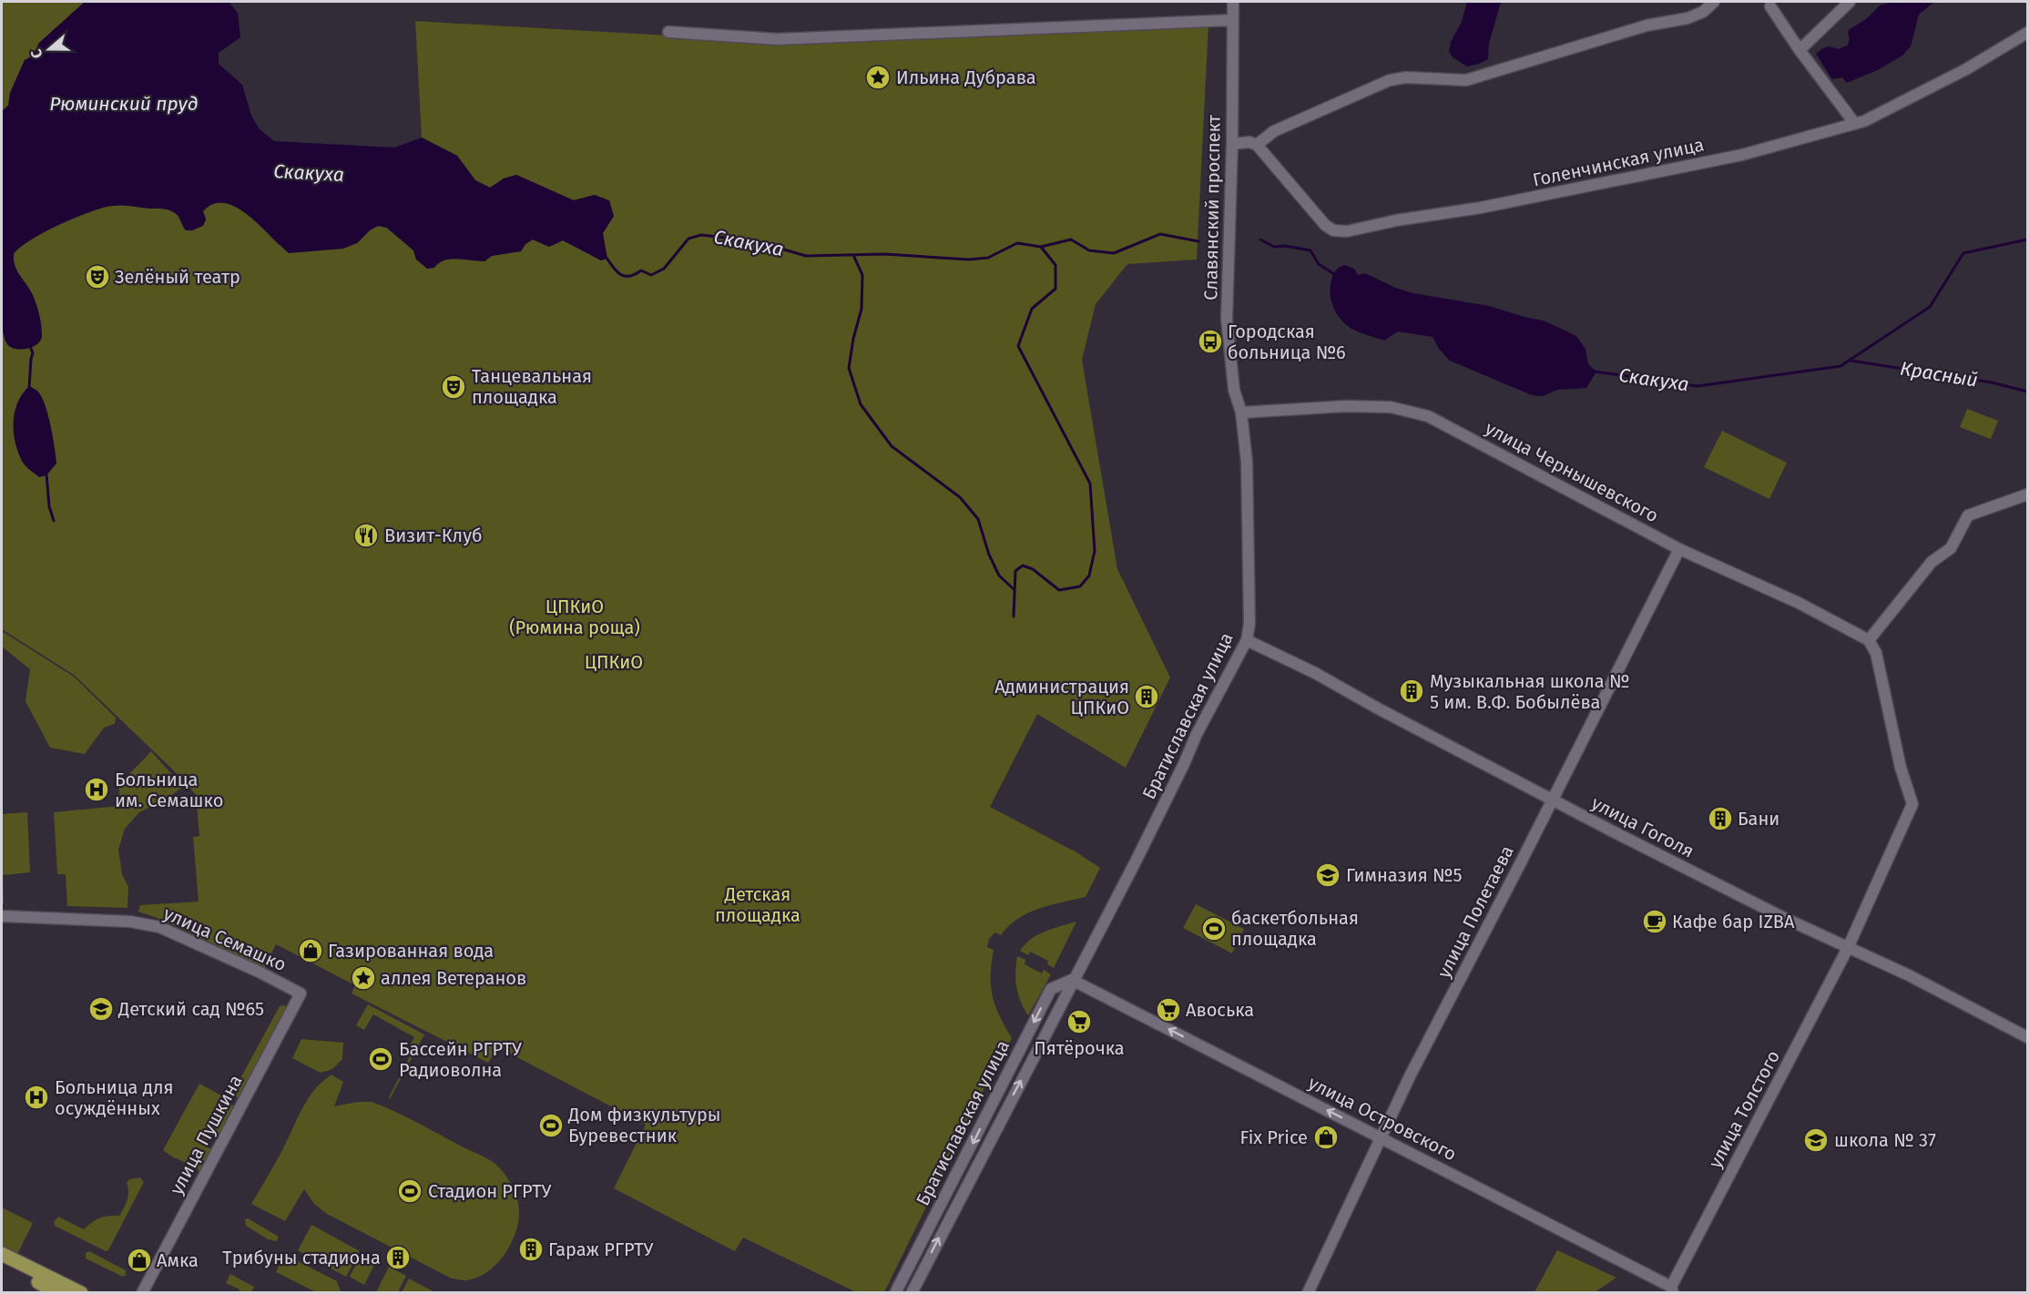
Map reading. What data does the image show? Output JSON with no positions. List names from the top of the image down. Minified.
{"streets":{"street":["Голенчинская улица","Славянский проспект","улица Чернышевского","Братиславская улица","улица Гоголя","улица Полетаева","улица Семашко","улица Толстого","улица Островского","улица Пушкина"]},"crossings":[["Славянский проспект","улица Чернышевского"],["Славянский проспект","Братиславская улица"],["улица Чернышевского","Братиславская улица"],["улица Чернышевского","улица Полетаева"],["улица Чернышевского","улица Толстого"],["Братиславская улица","улица Гоголя"],["Братиславская улица","улица Островского"],["улица Гоголя","улица Полетаева"],["улица Гоголя","улица Толстого"],["улица Полетаева","улица Островского"],["улица Семашко","улица Пушкина"],["улица Толстого","улица Островского"]],"one_way":["улица Островского"],"water":["Рюминский пруд","Скакуха","Красный"],"parks":["ЦПКиО (Рюмина роща)","ЦПКиО","Детская площадка"],"places":{"place":["Ильина Дубрава","аллея Ветеранов"],"theatre":["Зелёный театр","Танцевальная площадка"],"bus stop":["Городская больница №6"],"restaurant":["Визит-Клуб"],"building":["Музыкальная школа № 5 им. В.Ф. Бобылёва","Администрация ЦПКиО","Бани","Гараж РГРТУ","Трибуны стадиона"],"hospital":["Больница им. Семашко","Больница для осуждённых"],"school or university":["Гимназия №5","Детский сад №65","школа № 37"],"cafe":["Кафе бар IZBA"],"sports":["баскетбольная площадка","Бассейн РГРТУ Радиоволна","Дом физкультуры Буревестник","Стадион РГРТУ"],"shop":["Газированная вода","Fix Price","Амка"],"supermarket":["Авоська","Пятёрочка"]},"north":"left"}
